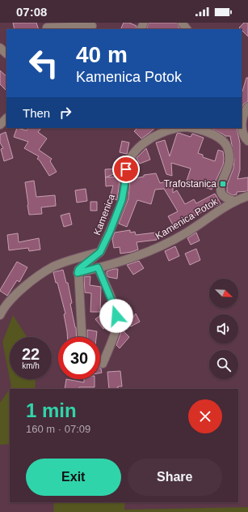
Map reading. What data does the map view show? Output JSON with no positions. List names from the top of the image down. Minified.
{"streets":{"street":["Kamenica","Kamenica Potok"]},"crossings":[["Kamenica","Kamenica Potok"]],"places":{"transit":["Trafostanica"]},"north":"bottom right","page":{"status":"07:08","turn":["40 m","Kamenica Potok"],"then":"Then","speed":"22 km/h","limit":"30","heading":["1 min","160 m · 07:09"],"buttons":["Exit","Share"]}}
